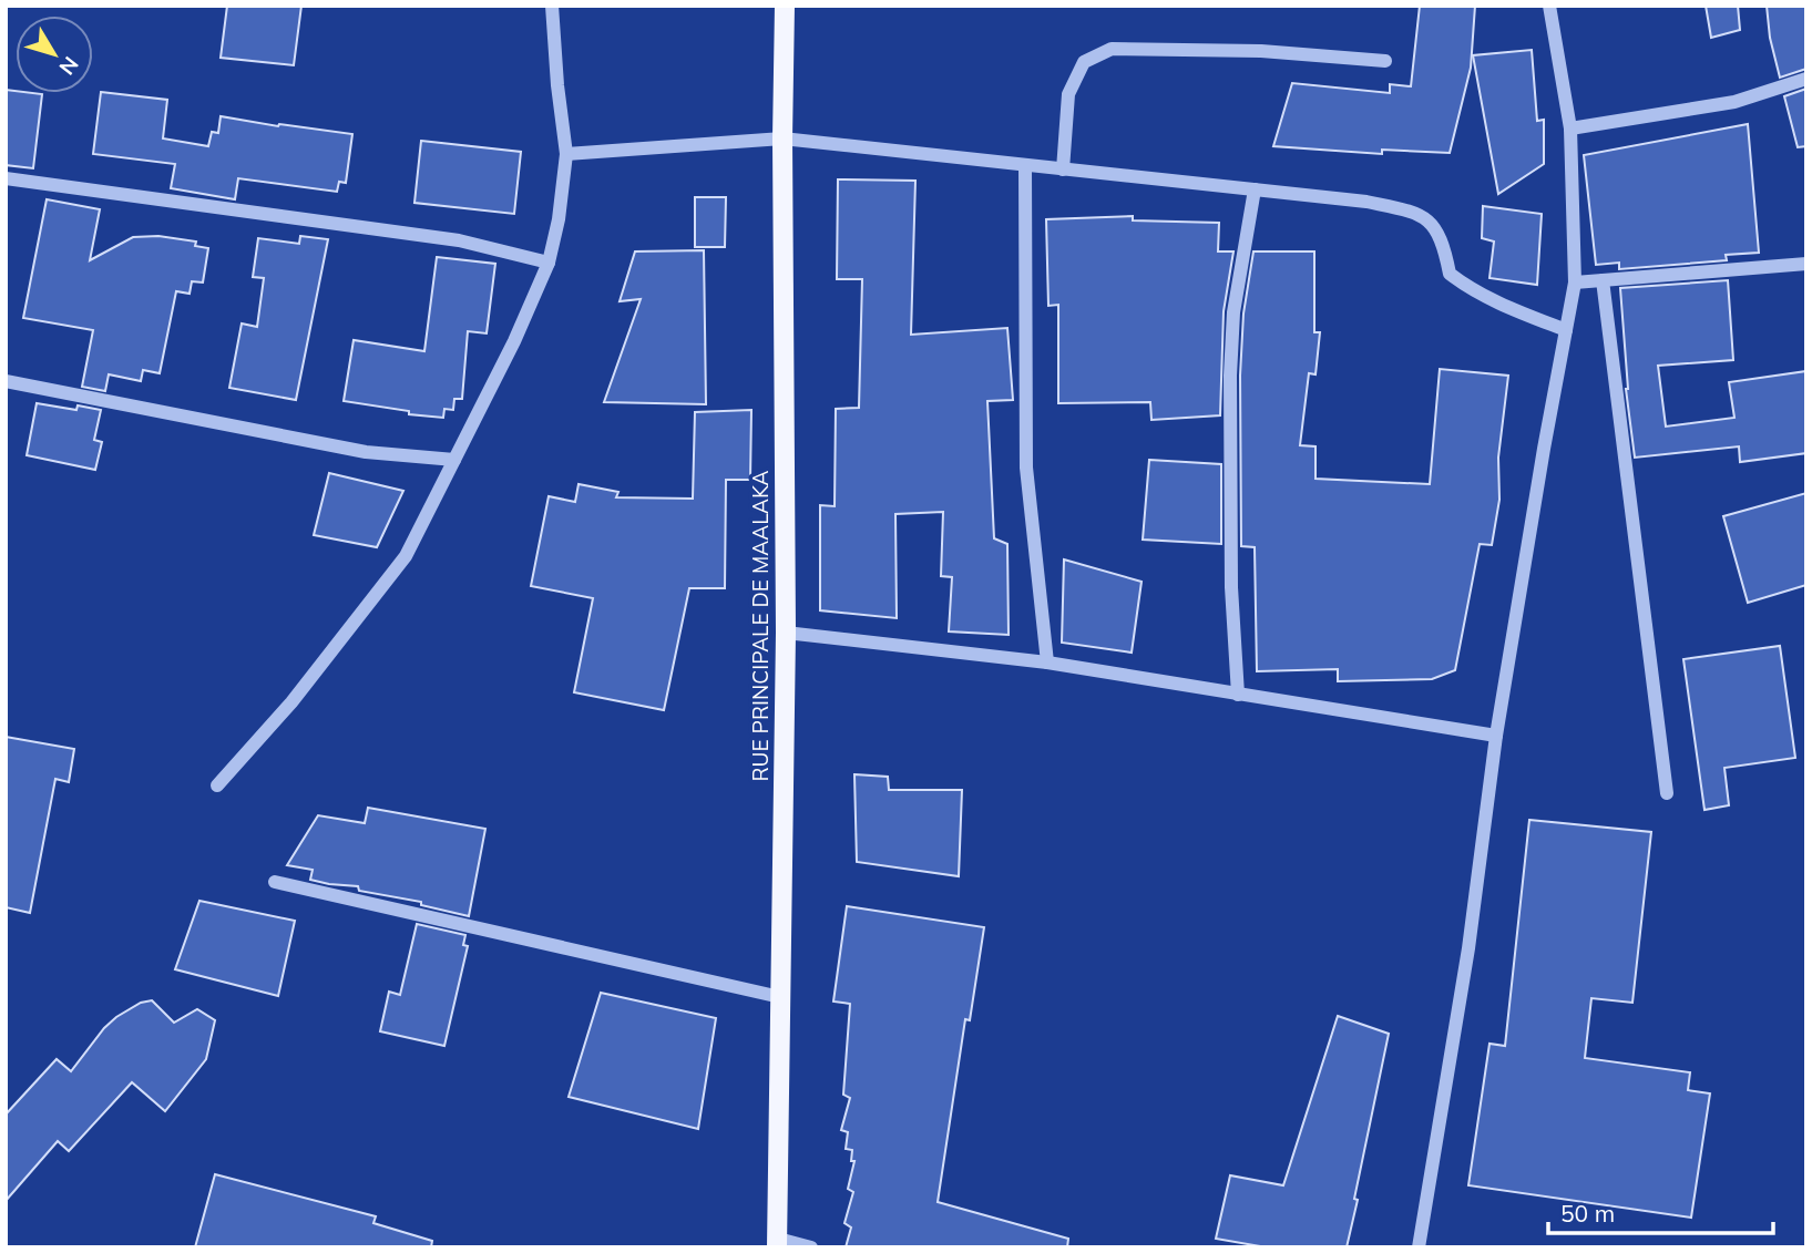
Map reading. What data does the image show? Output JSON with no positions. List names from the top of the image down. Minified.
{"streets":{"main road":["RUE PRINCIPALE DE MAALAKA"]},"scale_bar":"50 m","north":"bottom right"}
